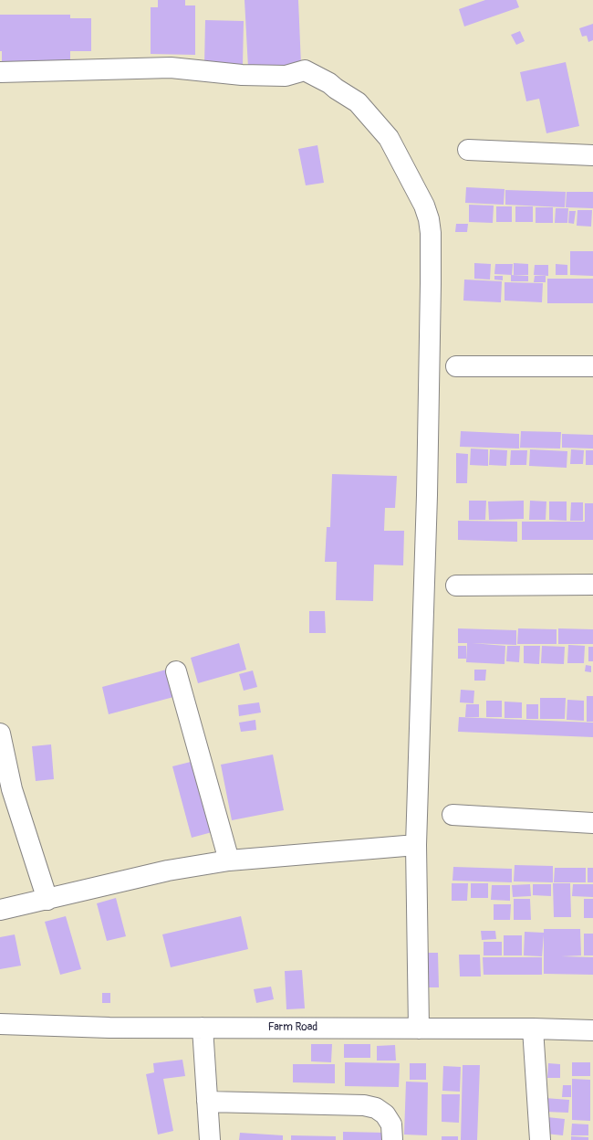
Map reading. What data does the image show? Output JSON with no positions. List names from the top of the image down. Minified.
{"streets":{"street":["Farm Road"]}}
